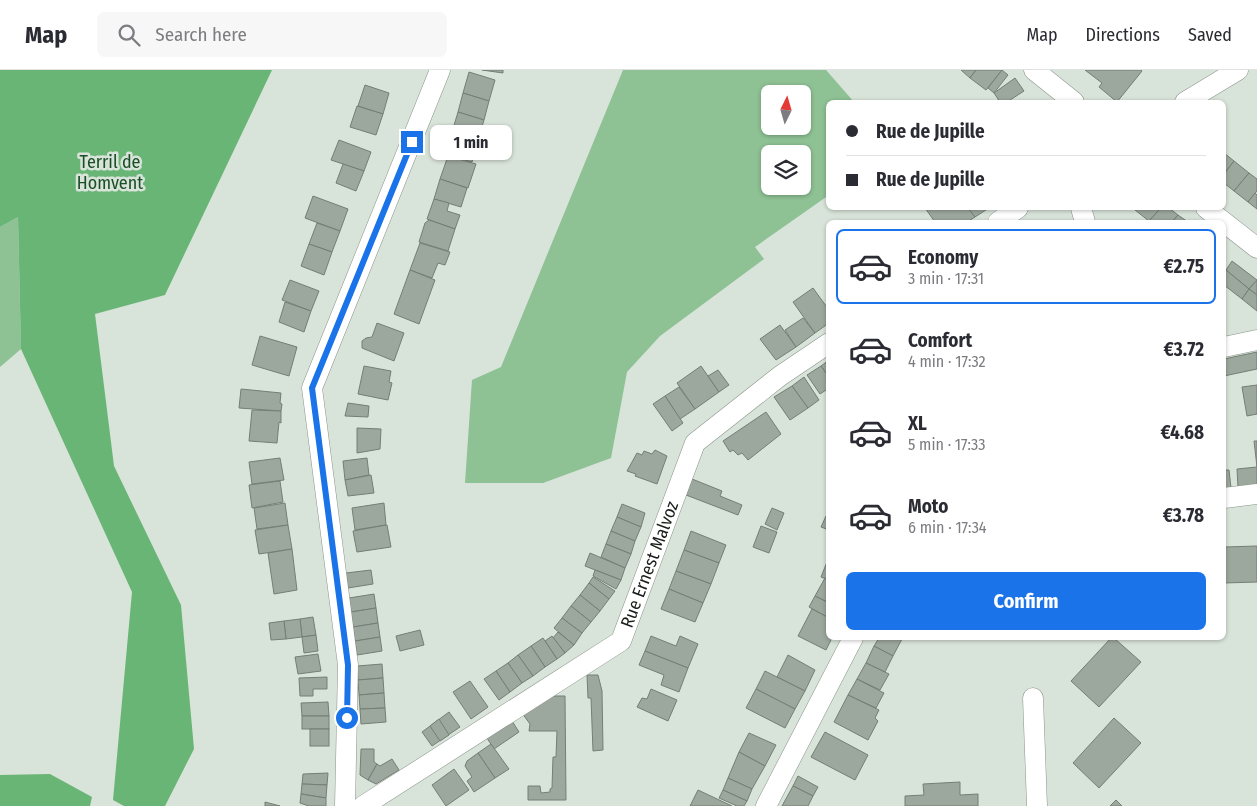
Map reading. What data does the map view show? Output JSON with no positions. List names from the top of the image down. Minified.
{"streets":{"street":["Rue Ernest Malvoz"]},"parks":["Terril de Homvent"],"north":"top","page":{"header":"Map","search":"Search here","nav":["Map","Directions","Saved"],"banner":["Rue de Jupille","Rue de Jupille"],"bubble":"1 min","list":[{"name":"Economy","note":"3 min · 17:31","value":"€2.75"},{"name":"Comfort","note":"4 min · 17:32","value":"€3.72"},{"name":"XL","note":"5 min · 17:33","value":"€4.68"},{"name":"Moto","note":"6 min · 17:34","value":"€3.78"}],"buttons":"Confirm"}}
